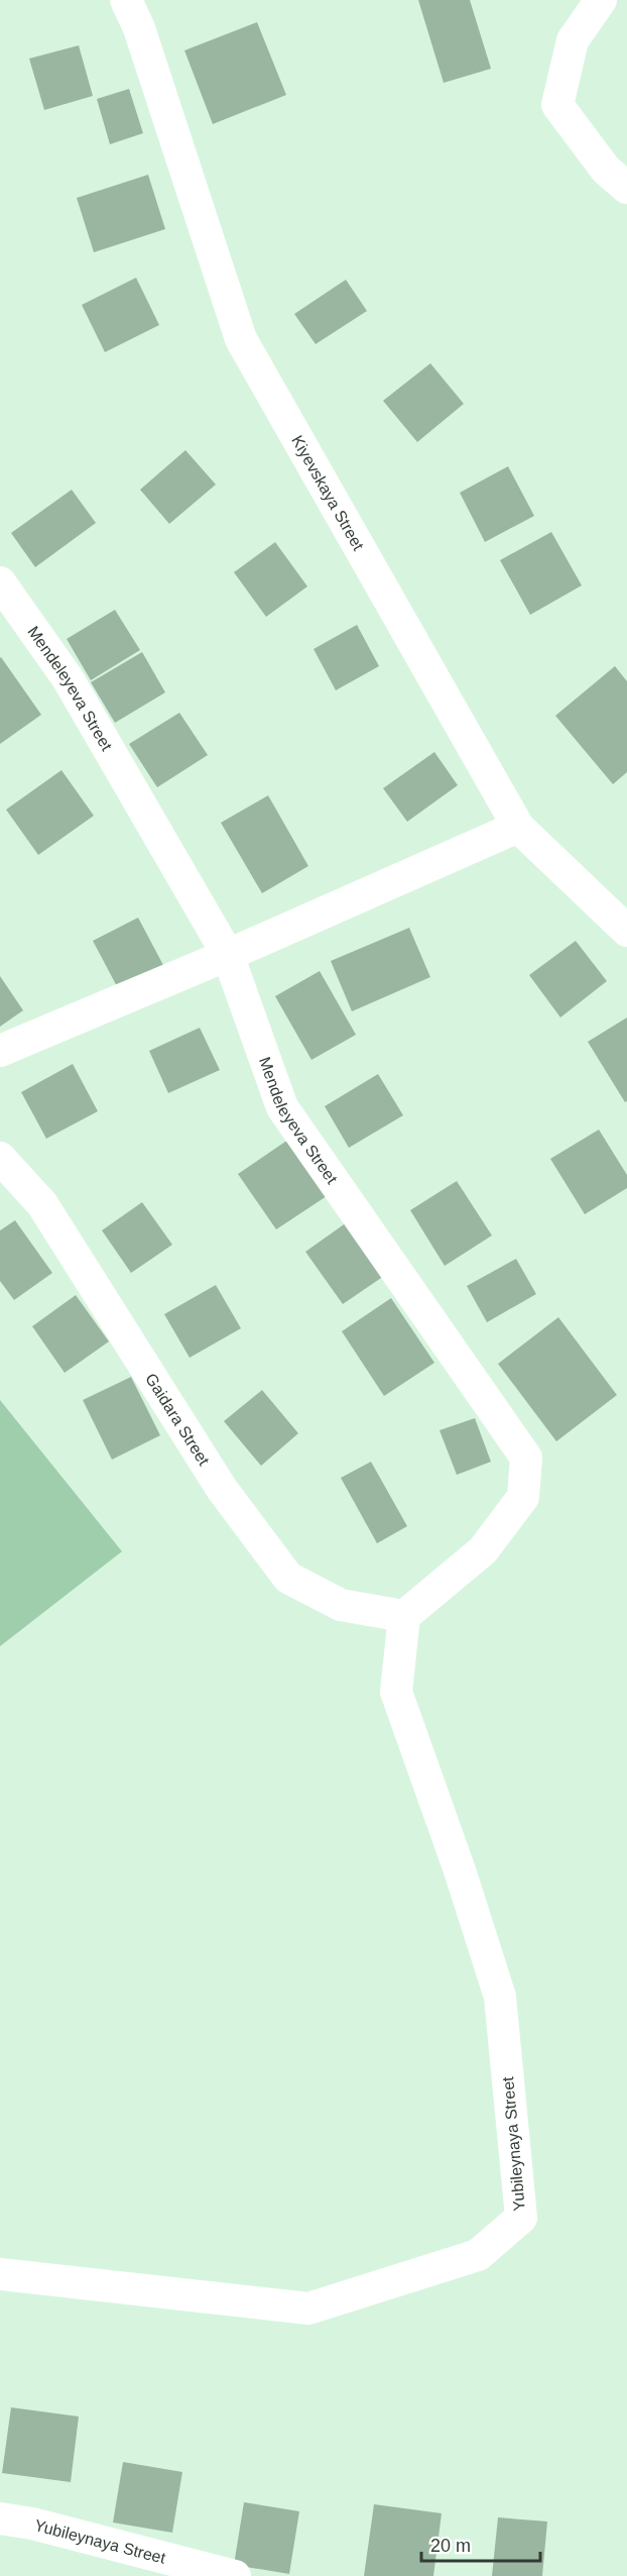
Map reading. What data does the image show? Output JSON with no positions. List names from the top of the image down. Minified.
{"streets":{"street":["Kiyevskaya Street","Mendeleyeva Street","Gaidara Street","Yubileynaya Street"]},"crossings":[["Mendeleyeva Street","Gaidara Street"],["Mendeleyeva Street","Yubileynaya Street"],["Gaidara Street","Yubileynaya Street"]],"scale_bar":"20 m"}
